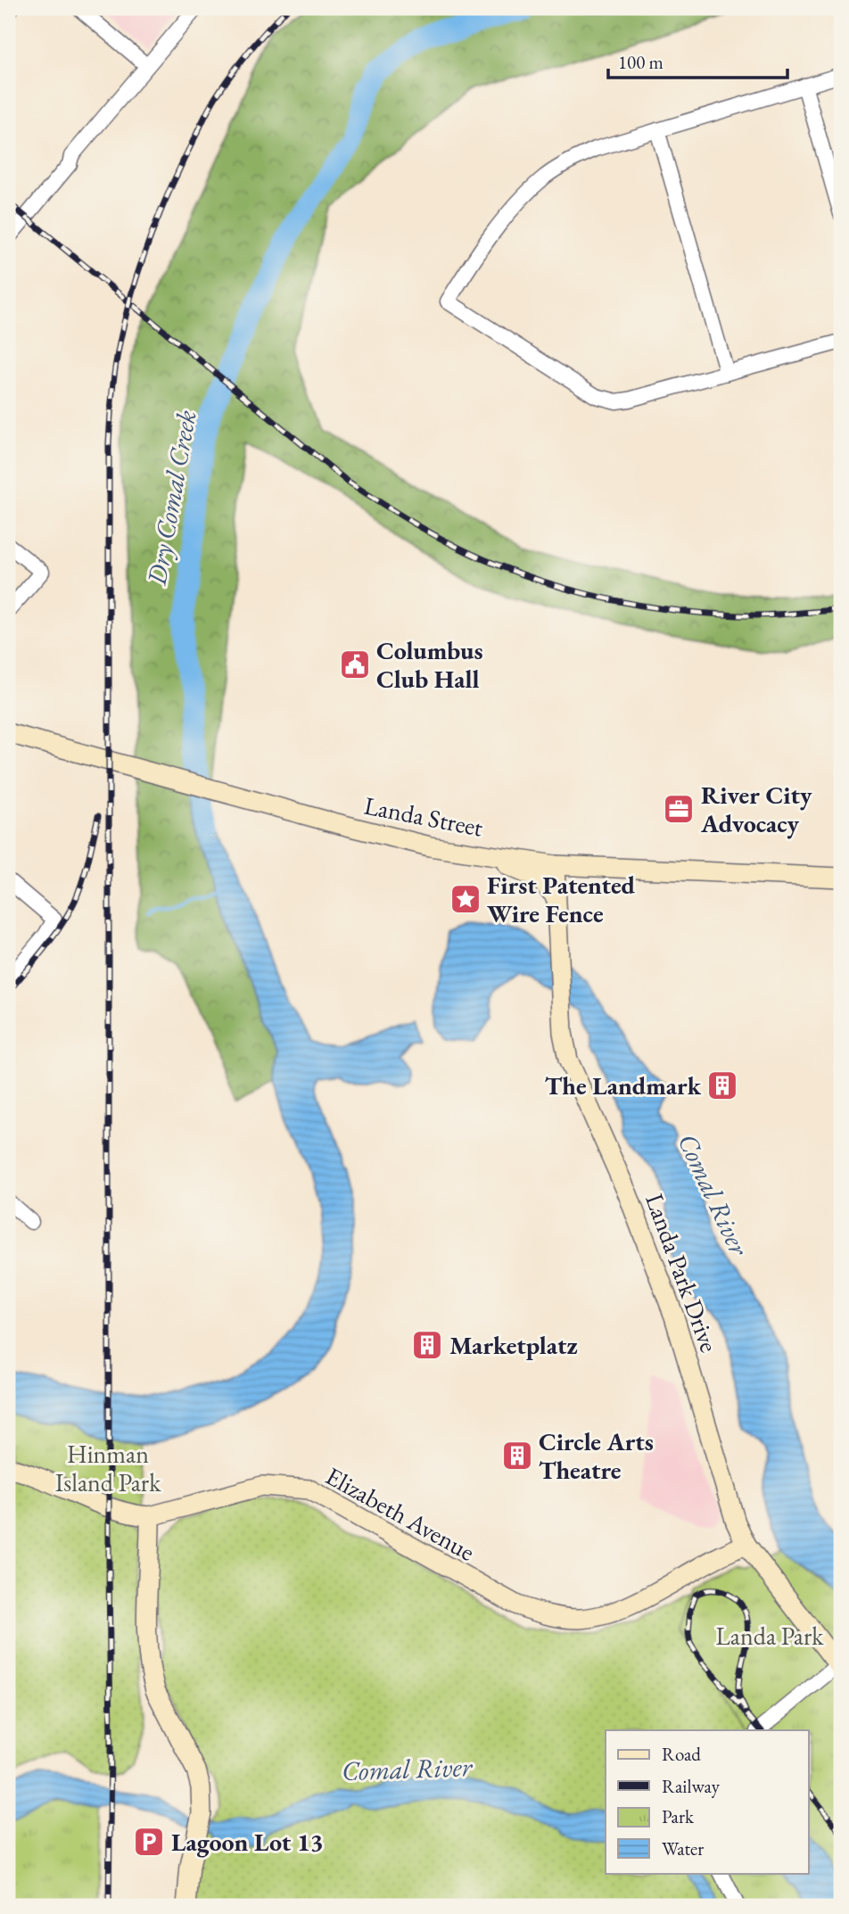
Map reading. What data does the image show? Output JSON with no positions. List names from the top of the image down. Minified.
{"streets":{"street":["Landa Street","Landa Park Drive","Elizabeth Avenue"]},"crossings":[["Landa Street","Landa Park Drive"],["Landa Park Drive","Elizabeth Avenue"]],"water":["Dry Comal Creek","Comal River"],"parks":["Hinman Island Park","Landa Park"],"places":{"public building":["Columbus Club Hall"],"office":["River City Advocacy"],"place":["First Patented Wire Fence"],"building":["The Landmark","Marketplatz","Circle Arts Theatre"],"parking":["Lagoon Lot 13"]},"legend":["Road","Railway","Park","Water"],"scale_bar":"100 m"}
